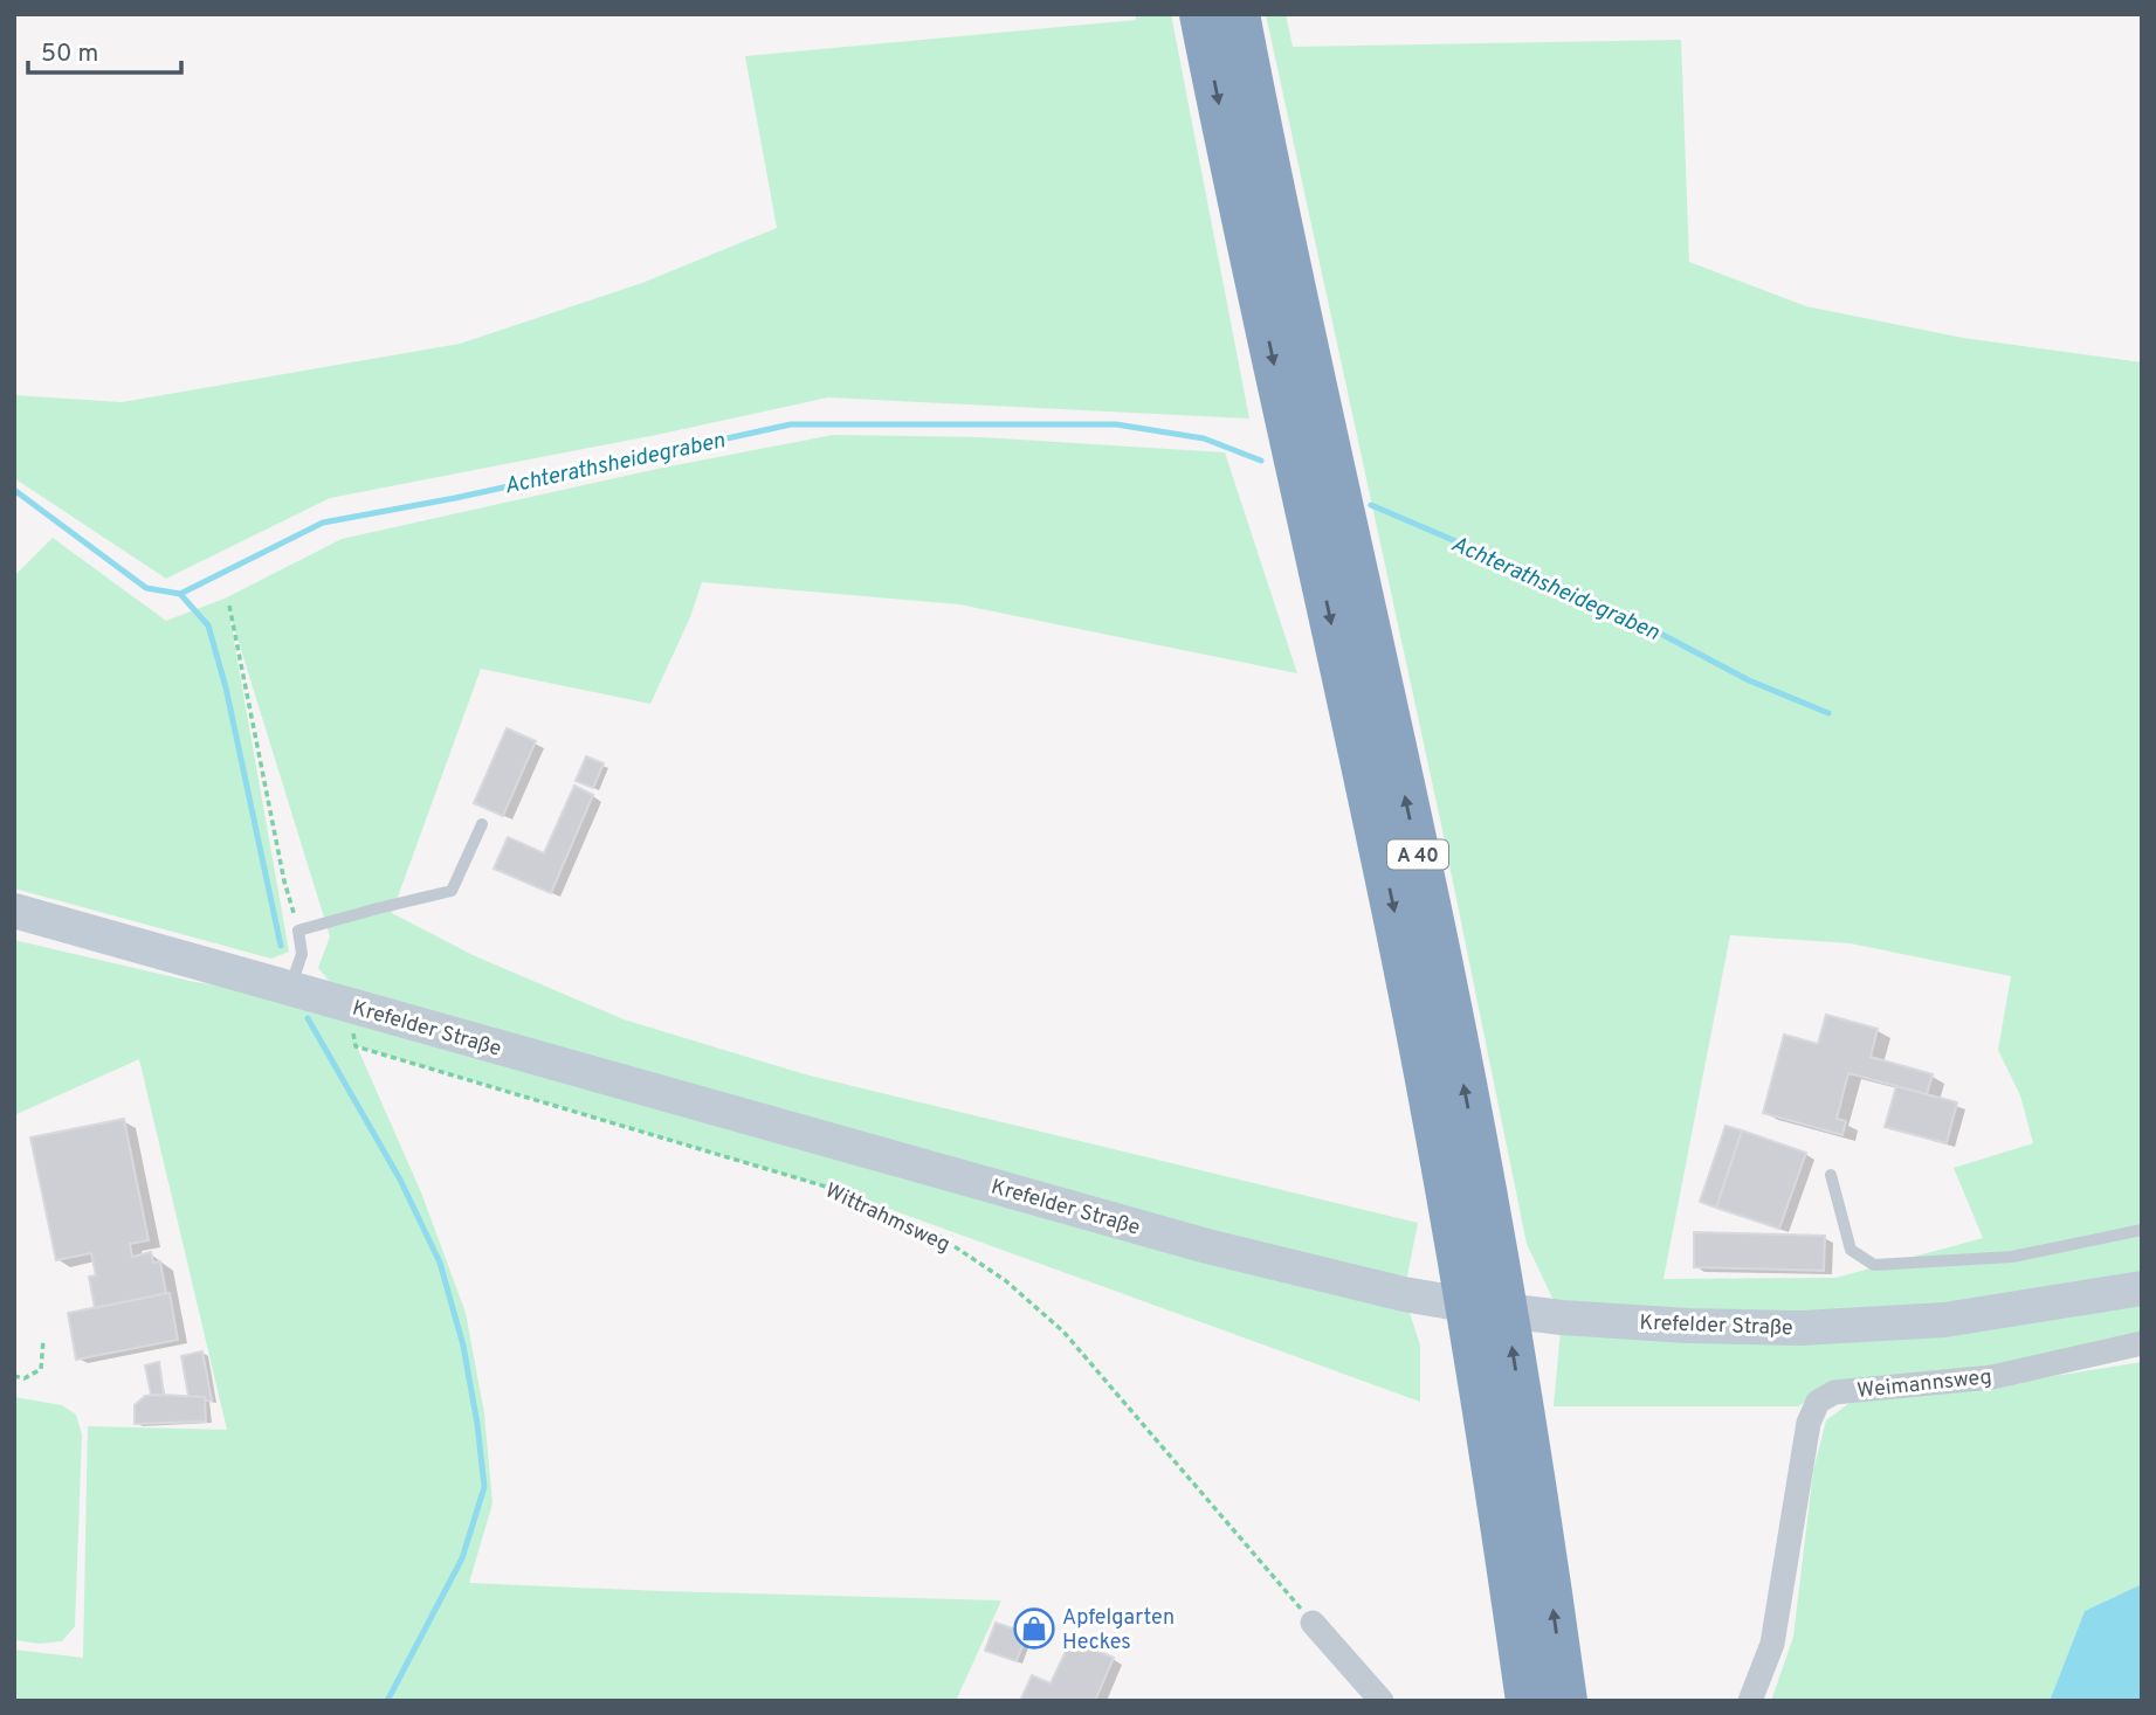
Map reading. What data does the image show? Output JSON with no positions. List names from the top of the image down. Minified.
{"streets":{"highway":["A 40"],"main road":["Krefelder Straße"],"street":["Weimannsweg"],"path":["Wittrahmsweg"]},"crossings":[["Krefelder Straße","Wittrahmsweg"]],"water":["Achterathsheidegraben"],"places":{"shop":["Apfelgarten Heckes"]},"scale_bar":"50 m"}
